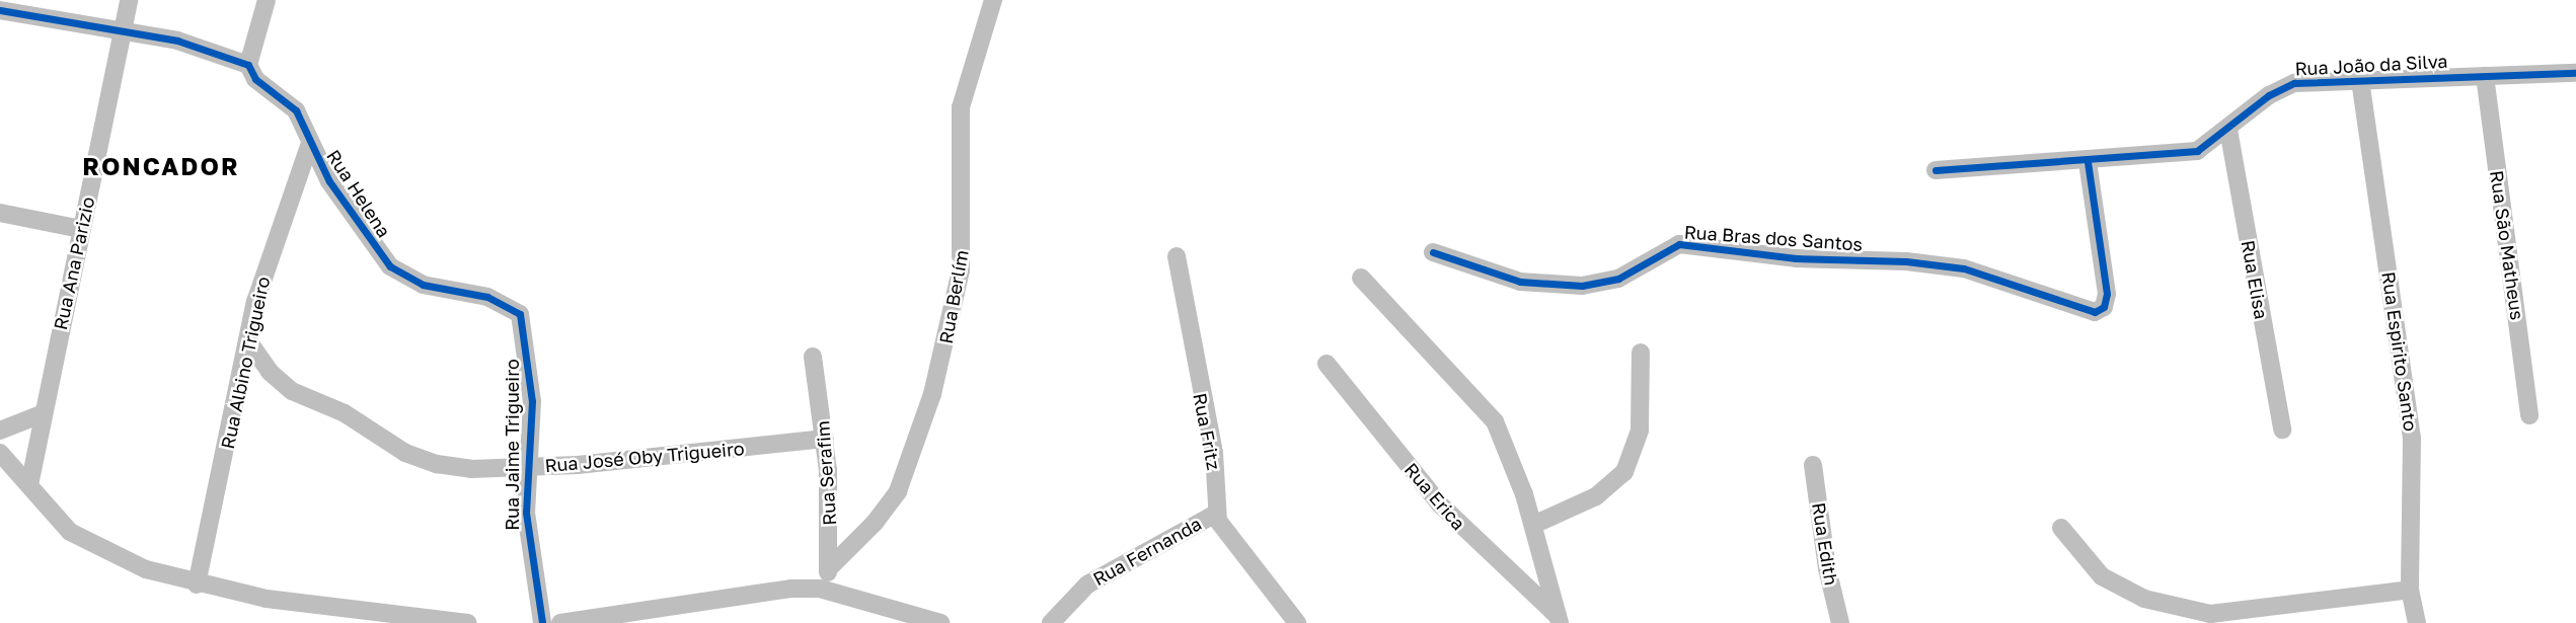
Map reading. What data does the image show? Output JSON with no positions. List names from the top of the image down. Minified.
{"streets":{"street":["Rua João da Silva","Rua Helena","Rua Bras dos Santos","Rua São Matheus","Rua Ana Parizio","Rua Elisa","Rua Berlím","Rua Espirito Santo","Rua Albino Trigueiro","Rua Fritz","Rua Jaime Trigueiro","Rua José Oby Trigueiro","Rua Serafim","Rua Erica","Rua Edith","Rua Fernanda"]},"crossings":[["Rua João da Silva","Rua Bras dos Santos"],["Rua João da Silva","Rua São Matheus"],["Rua João da Silva","Rua Elisa"],["Rua João da Silva","Rua Espirito Santo"],["Rua Helena","Rua Albino Trigueiro"],["Rua Helena","Rua Jaime Trigueiro"],["Rua Berlím","Rua Serafim"],["Rua Albino Trigueiro","Rua José Oby Trigueiro"],["Rua Fritz","Rua Fernanda"],["Rua Jaime Trigueiro","Rua José Oby Trigueiro"],["Rua José Oby Trigueiro","Rua Serafim"]],"districts":["RONCADOR"]}
